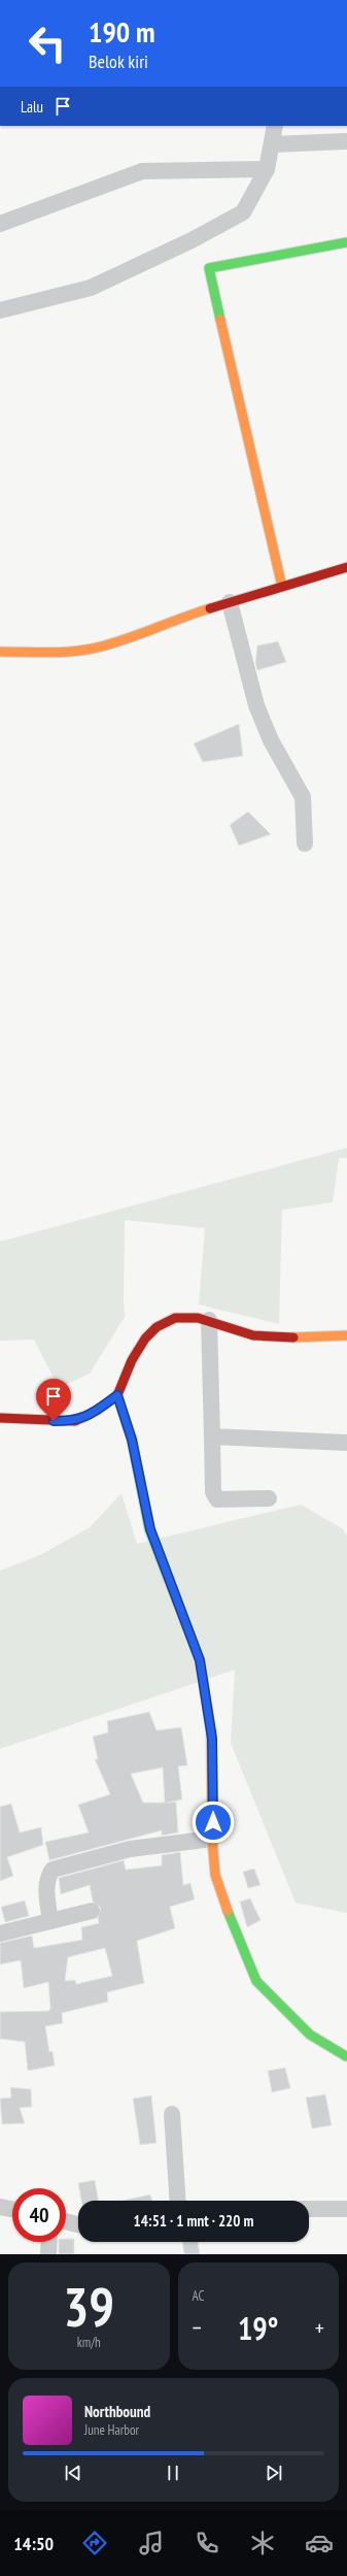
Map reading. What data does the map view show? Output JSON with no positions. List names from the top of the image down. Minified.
{"page":{"turn":["190 m","Belok kiri"],"then":"Lalu","limit":"40","trip":"14:51 · 1 mnt · 220 m","tile":[["39","km/h"],"AC"],"heat":["−","19°","+"],"song":["Northbound","June Harbor"],"tabs":"14:50"}}
